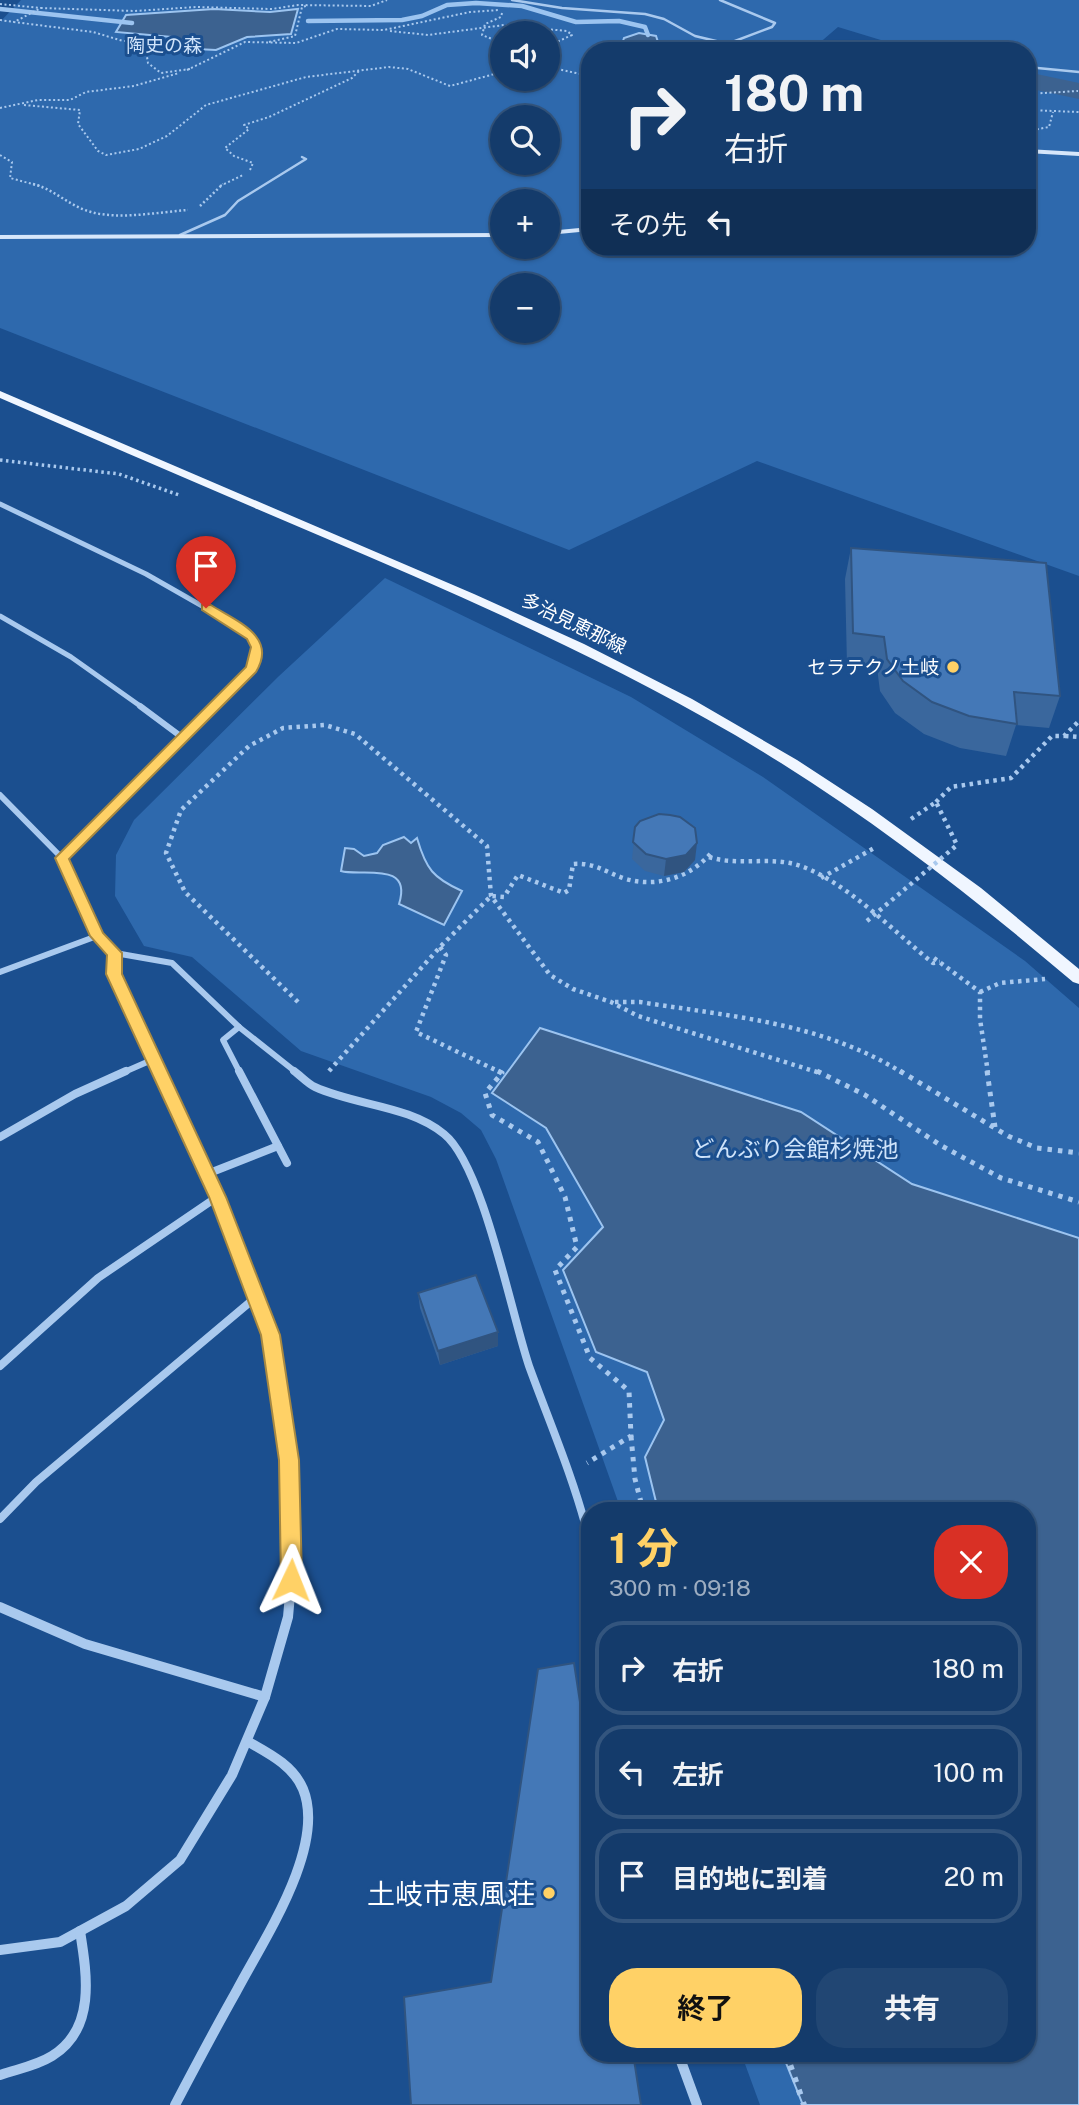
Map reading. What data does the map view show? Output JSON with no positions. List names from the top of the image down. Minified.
{"streets":{"main road":["多治見恵那線"]},"parks":["陶史の森","どんぶり会館杉焼池"],"places":["セラテクノ土岐","土岐市恵風荘"],"page":{"map_buttons":["+","−"],"turn":["180 m","右折"],"then":"その先","heading":["1 分","300 m · 09:18"],"list":[{"name":"右折","value":"180 m"},{"name":"左折","value":"100 m"},{"name":"目的地に到着","value":"20 m"}],"buttons":["終了","共有"]}}
